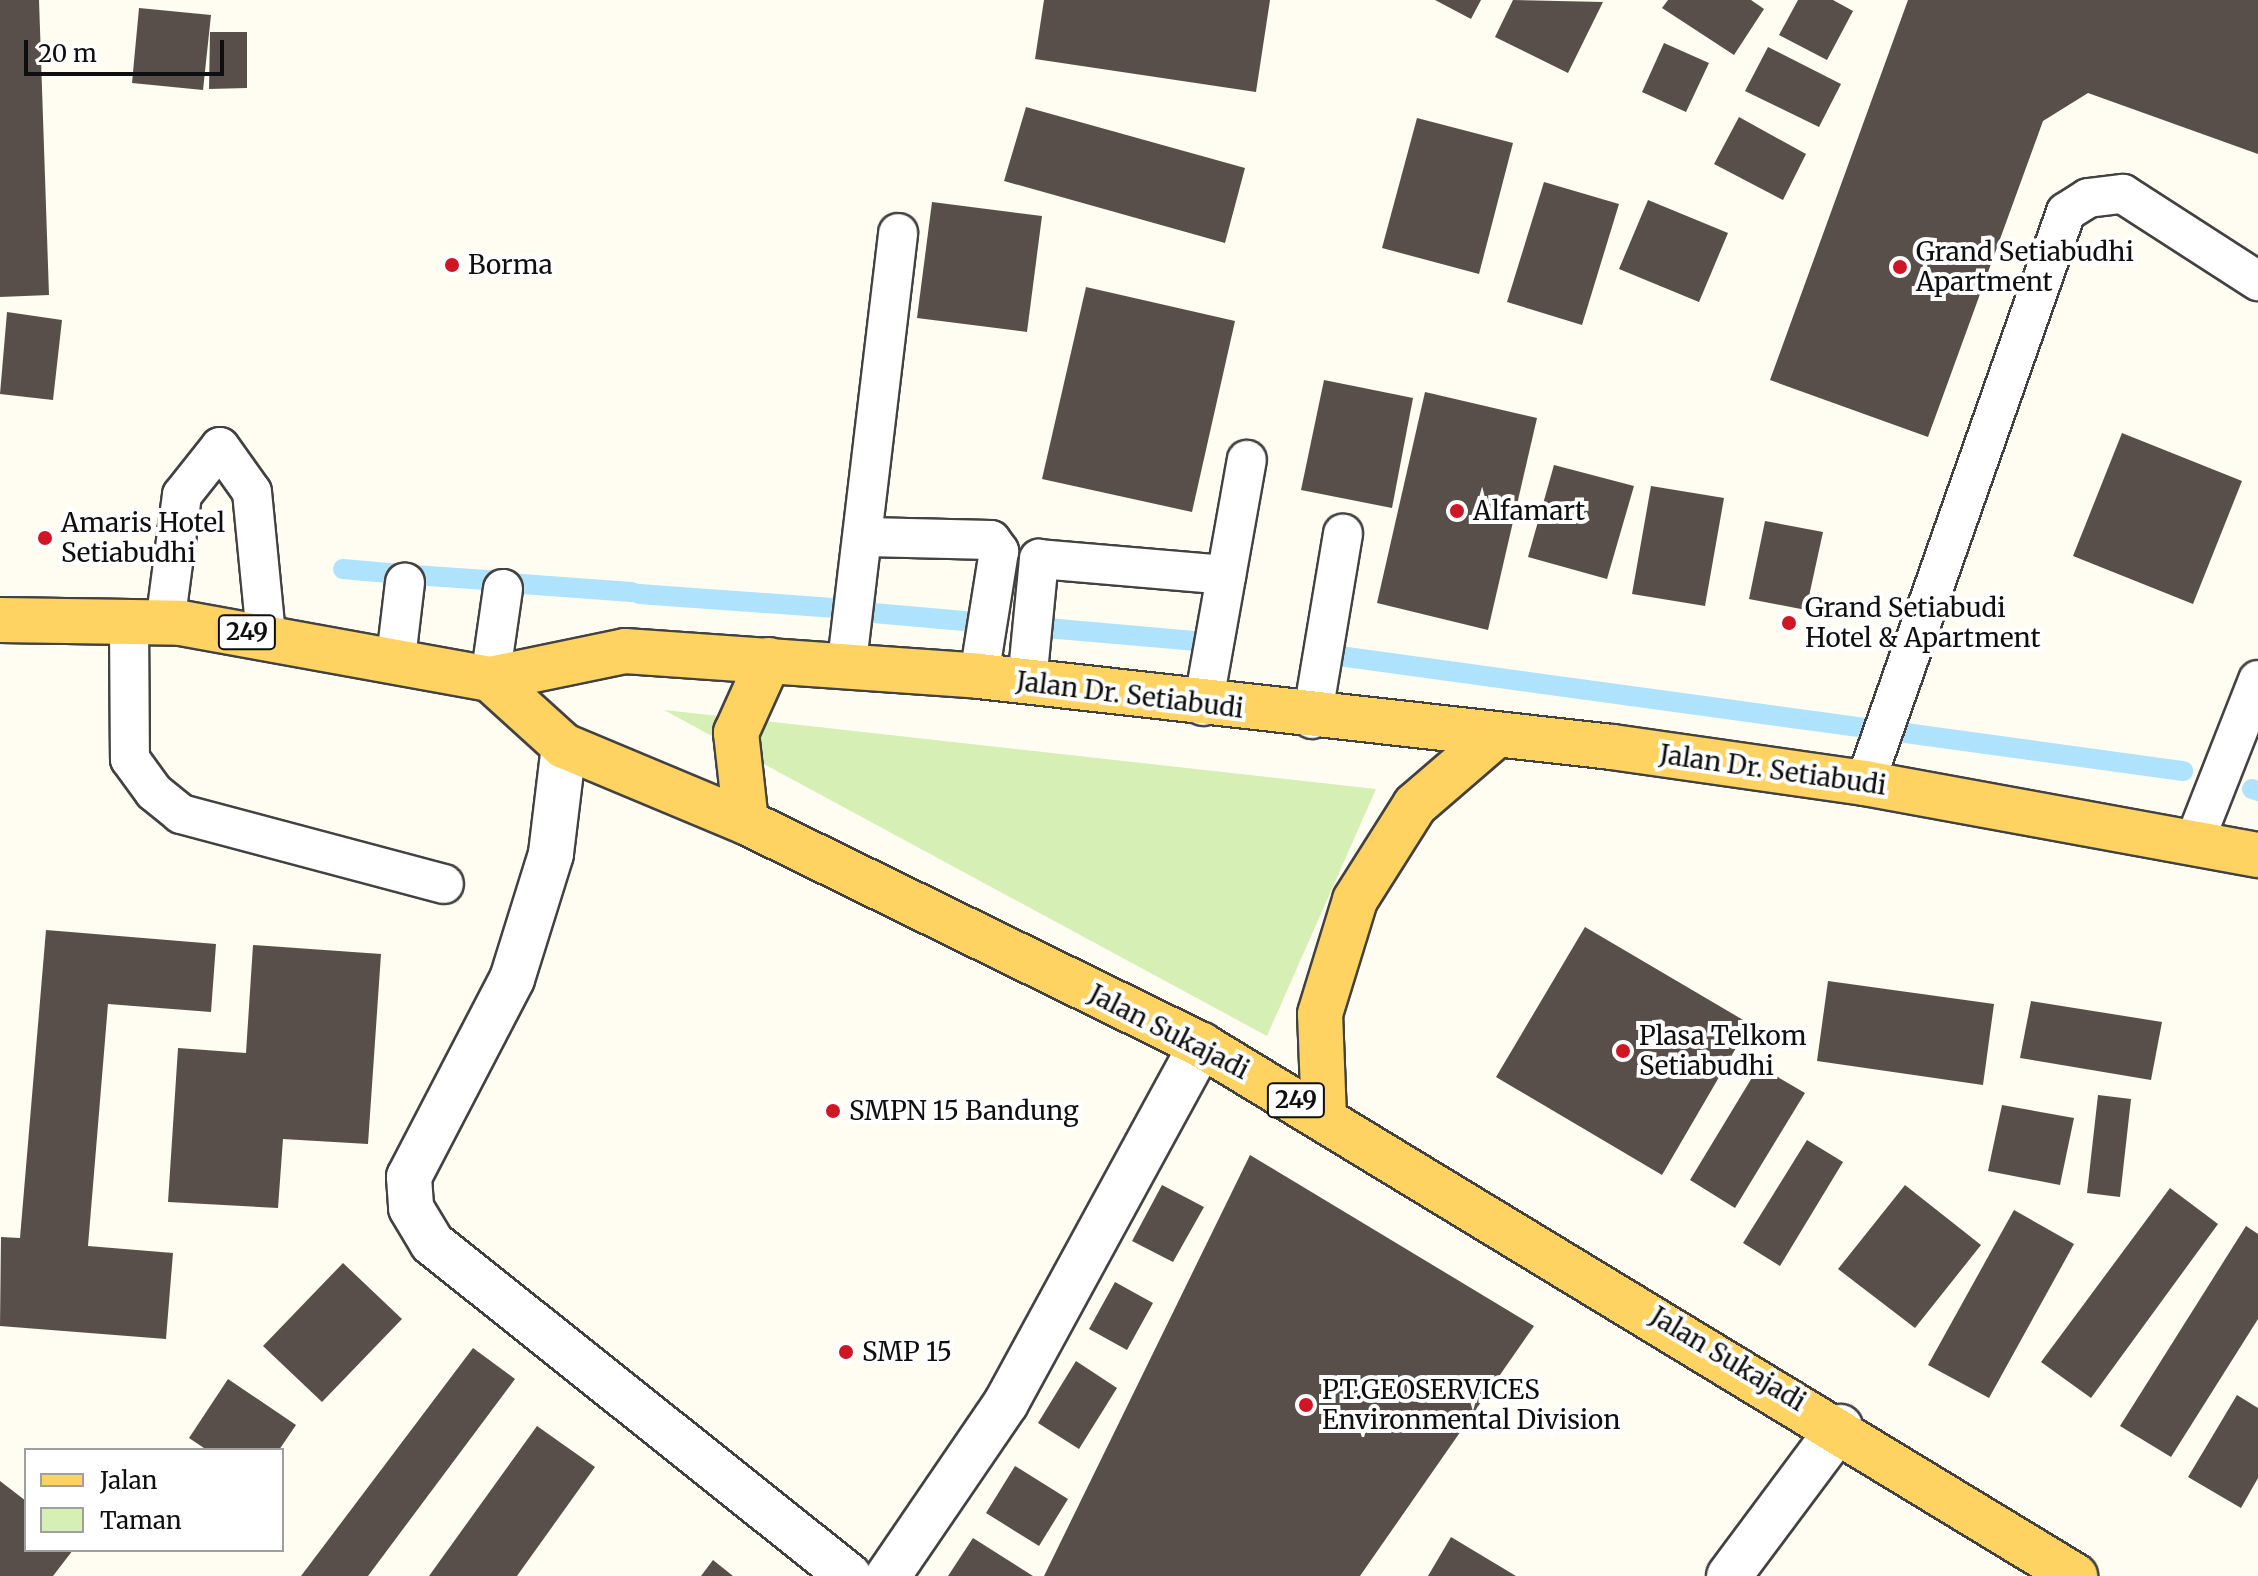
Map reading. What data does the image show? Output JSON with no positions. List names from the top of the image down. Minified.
{"streets":{"main road":["249","Jalan Dr. Setiabudi","Jalan Sukajadi"]},"crossings":[["Jalan Dr. Setiabudi","Jalan Sukajadi"]],"places":["Borma","Grand Setiabudhi Apartment","Alfamart","Amaris Hotel Setiabudhi","Grand Setiabudi Hotel & Apartment","Plasa Telkom Setiabudhi","SMPN 15 Bandung","SMP 15","PT.GEOSERVICES Environmental Division"],"legend":["Jalan","Taman"],"scale_bar":"20 m"}
